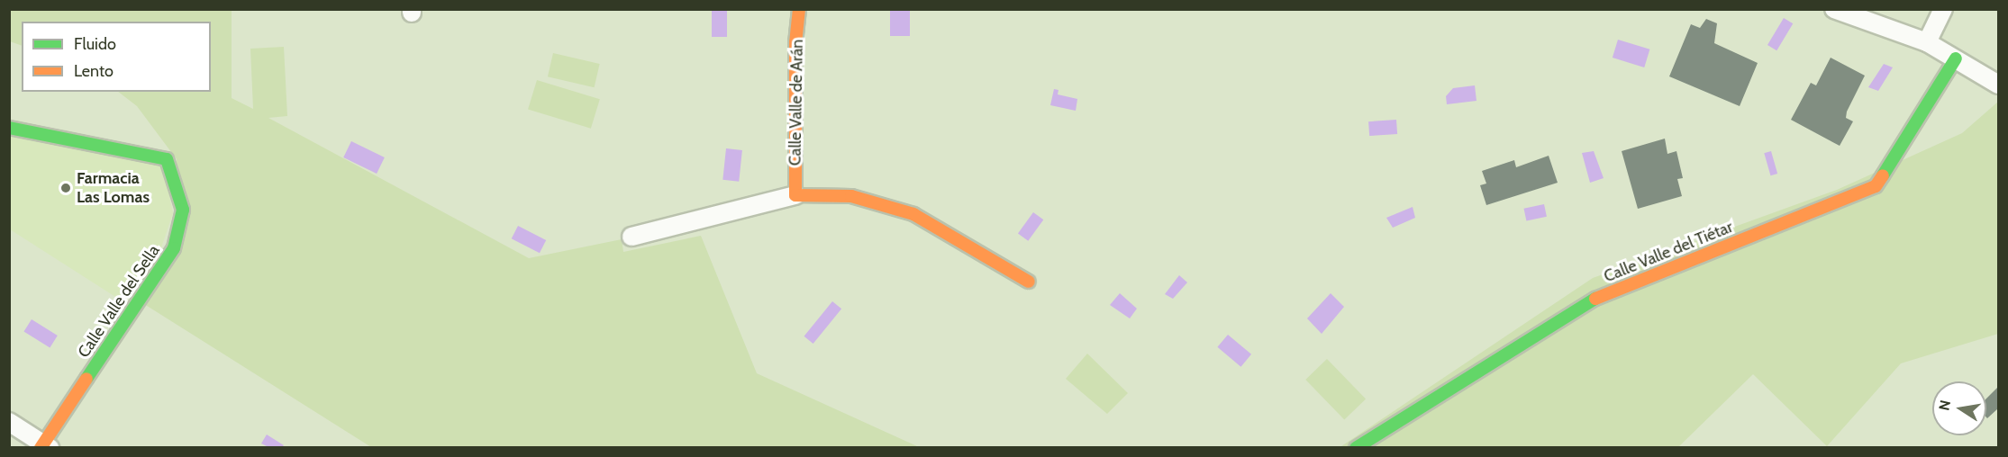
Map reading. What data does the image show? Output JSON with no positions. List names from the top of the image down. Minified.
{"streets":{"street":["Calle Valle de Arán","Calle Valle del Tiétar","Calle Valle del Sella"]},"places":["Farmacia Las Lomas"],"legend":["Fluido","Lento"],"north":"left"}
